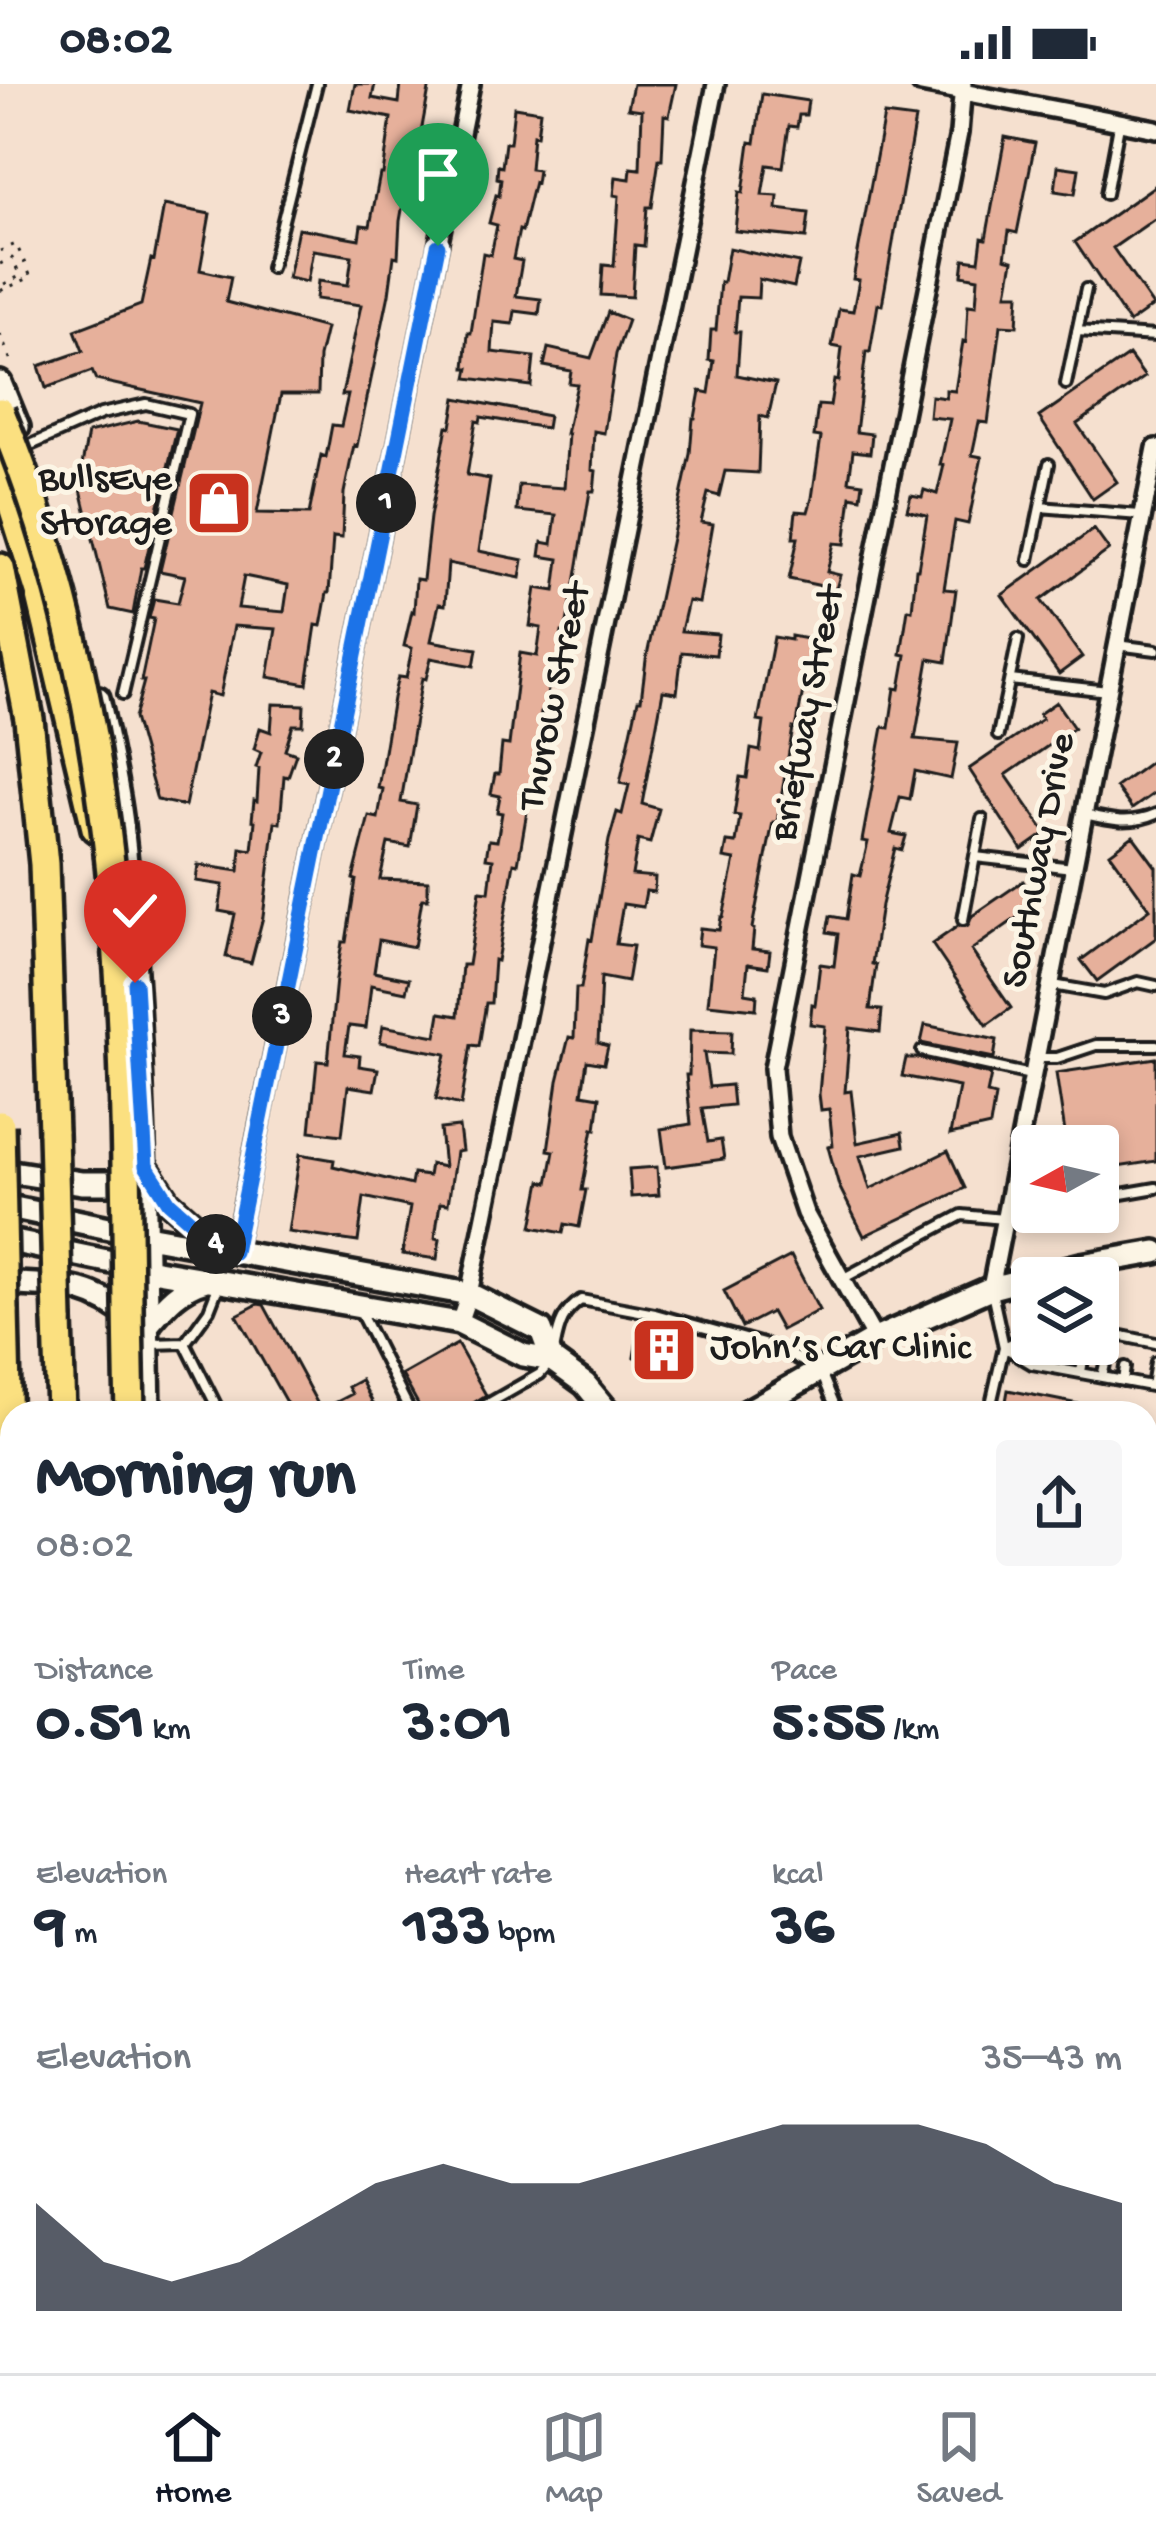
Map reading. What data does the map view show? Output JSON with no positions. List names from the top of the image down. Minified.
{"streets":{"street":["Thurow Street","Briefway Street","Southway Drive"]},"places":{"shop":["BullsEye Storage"],"building":["John’s Car Clinic"]},"north":"left","page":{"status":"08:02","pins":["1","2","3","4"],"heading":["Morning run","08:02"],"stats":[["Distance","0.51 km"],["Time","3:01"],["Pace","5:55 /km"],["Elevation","9 m"],["Heart rate","133 bpm"],["kcal","36"]],"chart":["Elevation","35–43 m"],"tabs":["Home","Map","Saved"]}}
